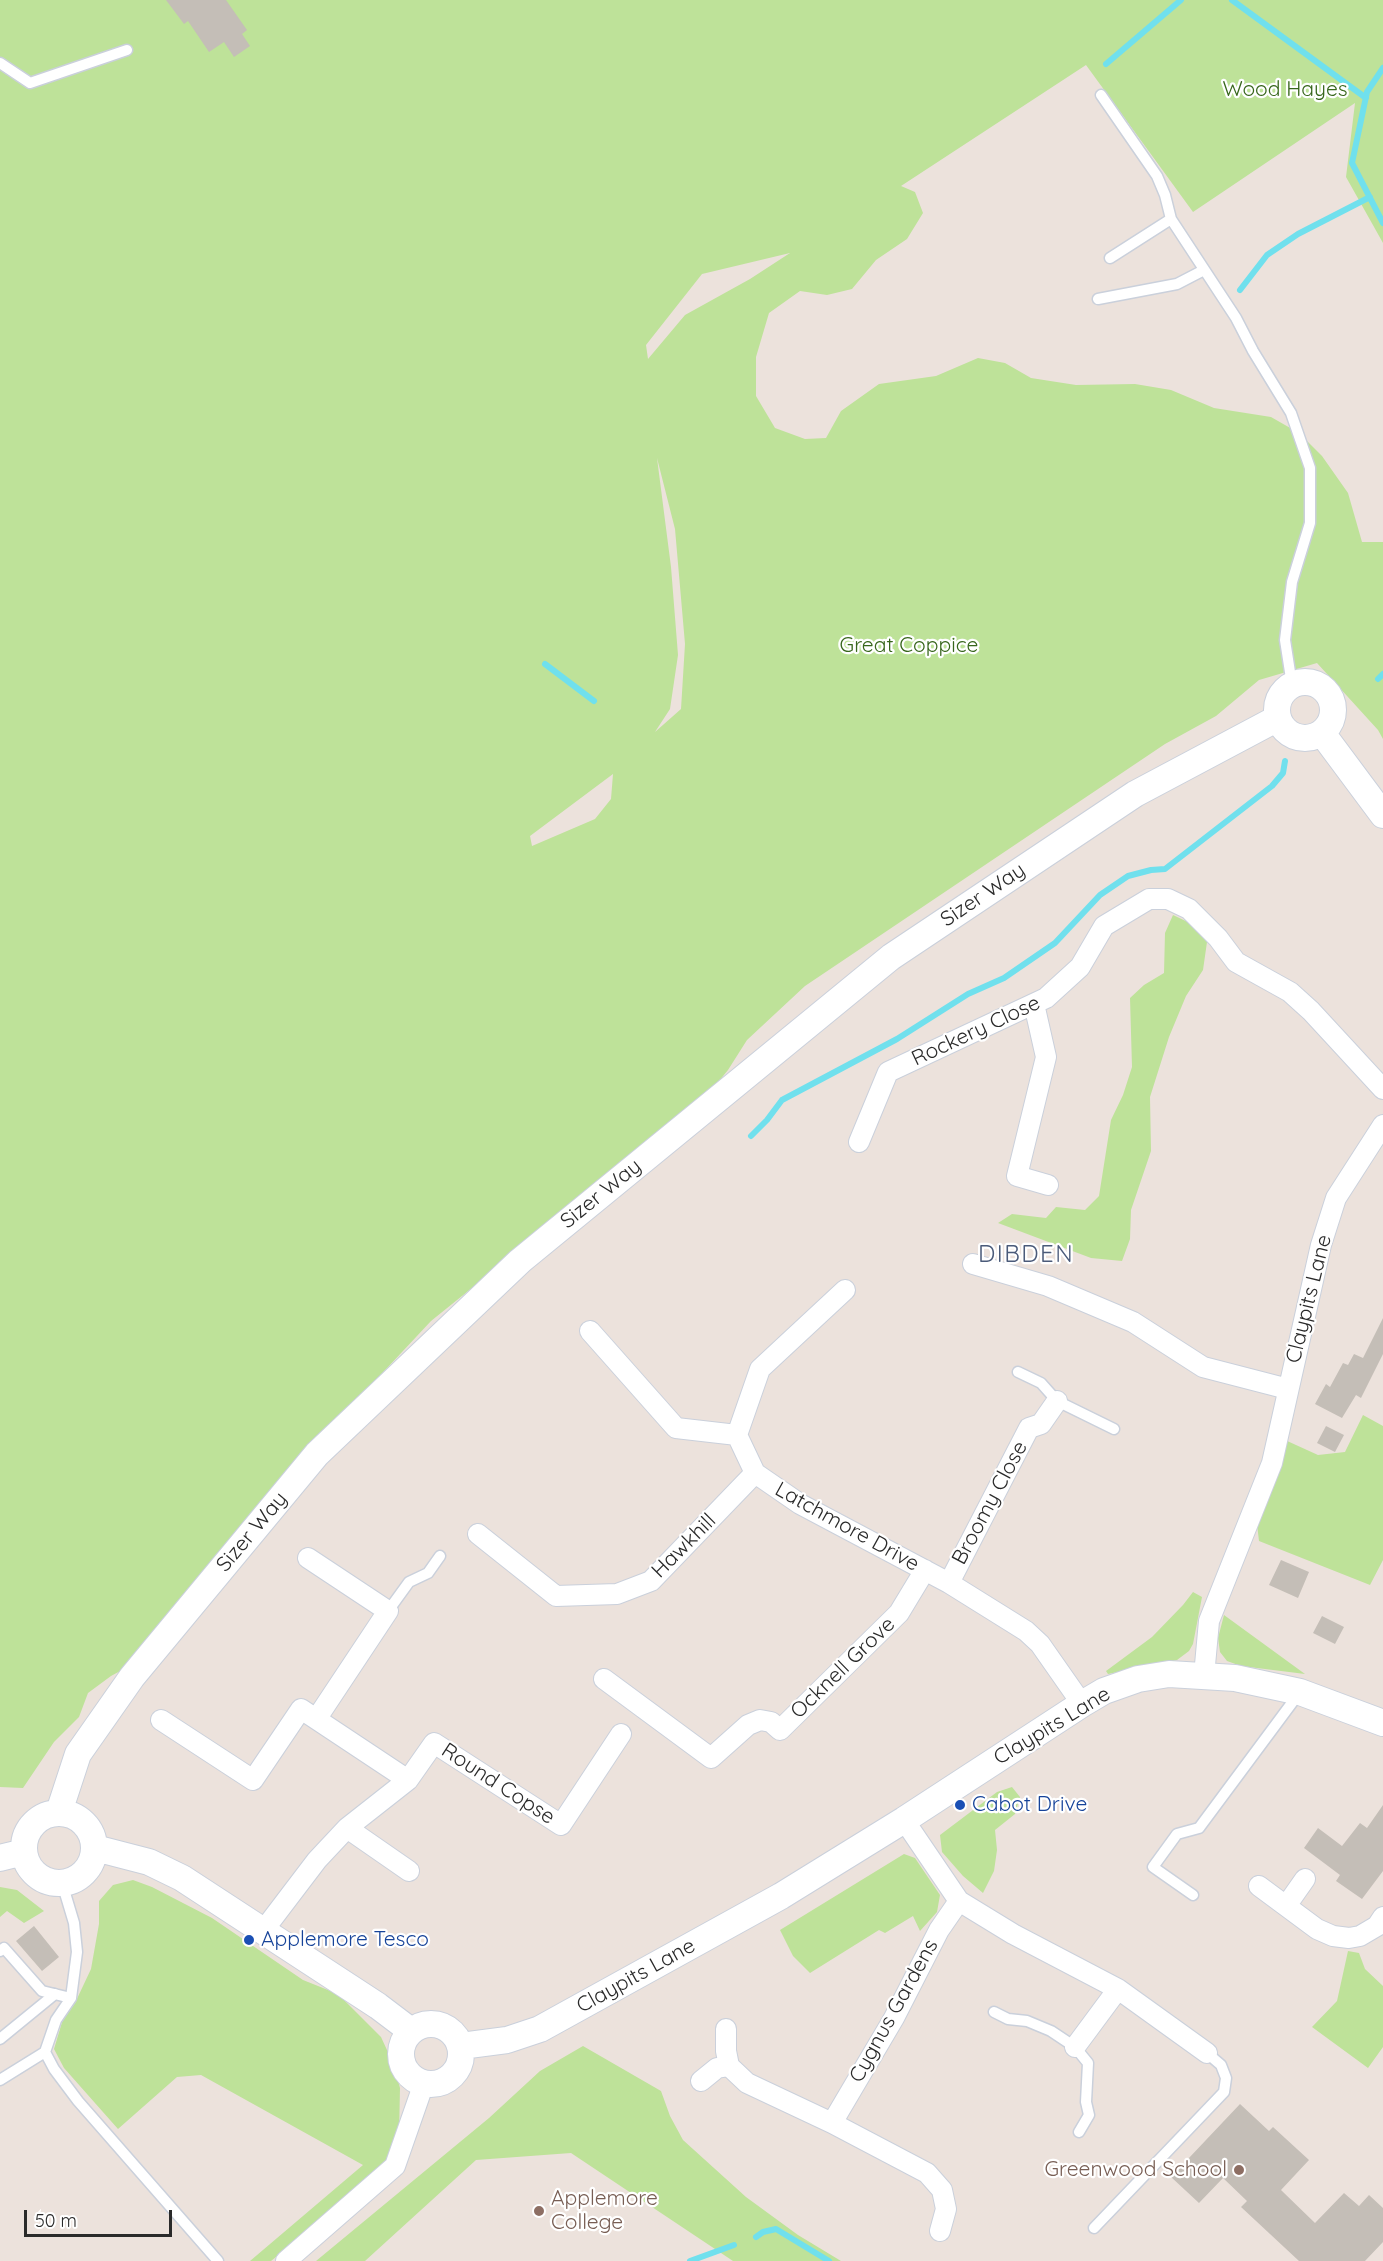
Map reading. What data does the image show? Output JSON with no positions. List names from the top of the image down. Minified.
{"streets":{"street":["Sizer Way","Rockery Close","Claypits Lane","Broomy Close","Latchmore Drive","Hawkhill","Ocknell Grove","Round Copse","Cygnus Gardens"]},"crossings":[["Claypits Lane","Latchmore Drive"],["Broomy Close","Latchmore Drive"],["Latchmore Drive","Hawkhill"],["Latchmore Drive","Ocknell Grove"]],"districts":["DIBDEN"],"parks":["Wood Hayes","Great Coppice"],"places":["Cabot Drive","Applemore Tesco","Greenwood School","Applemore College"],"scale_bar":"50 m"}
